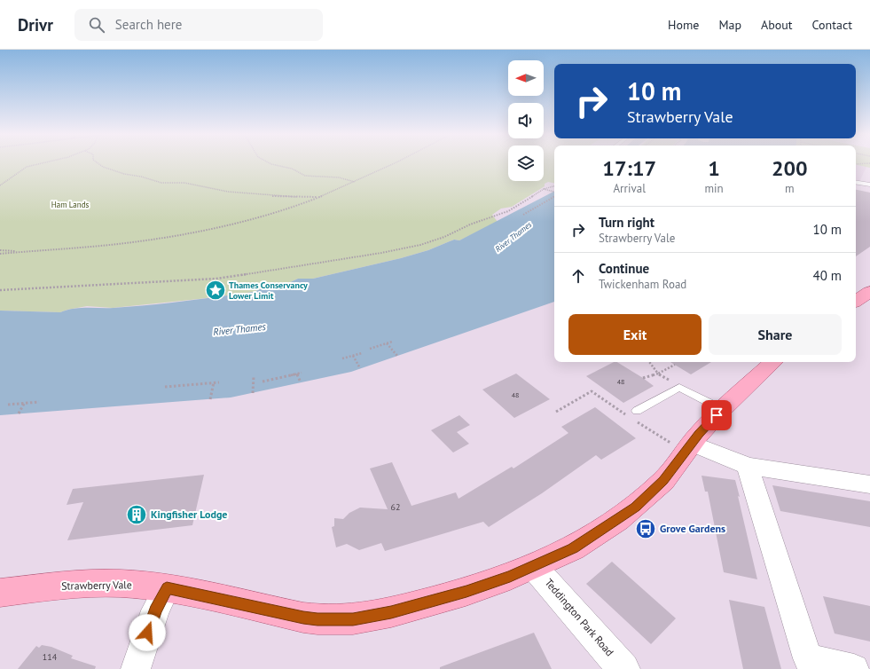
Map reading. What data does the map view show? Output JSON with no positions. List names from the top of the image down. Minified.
{"streets":{"main road":["Strawberry Vale"],"street":["Teddington Park Road"]},"crossings":[["Strawberry Vale","Teddington Park Road"]],"water":["River Thames"],"parks":["Ham Lands"],"places":{"place":["Thames Conservancy Lower Limit"],"building":["Kingfisher Lodge"],"bus stop":["Grove Gardens"]},"house_numbers":["48","48","62","114"],"north":"left","page":{"header":"Drivr","search":"Search here","nav":["Home","Map","About","Contact"],"turn":["10 m","Strawberry Vale"],"eta":["17:17","Arrival","1","min","200","m"],"list":[{"name":"Turn right","note":"Strawberry Vale","value":"10 m"},{"name":"Continue","note":"Twickenham Road","value":"40 m"}],"buttons":["Exit","Share"]}}
